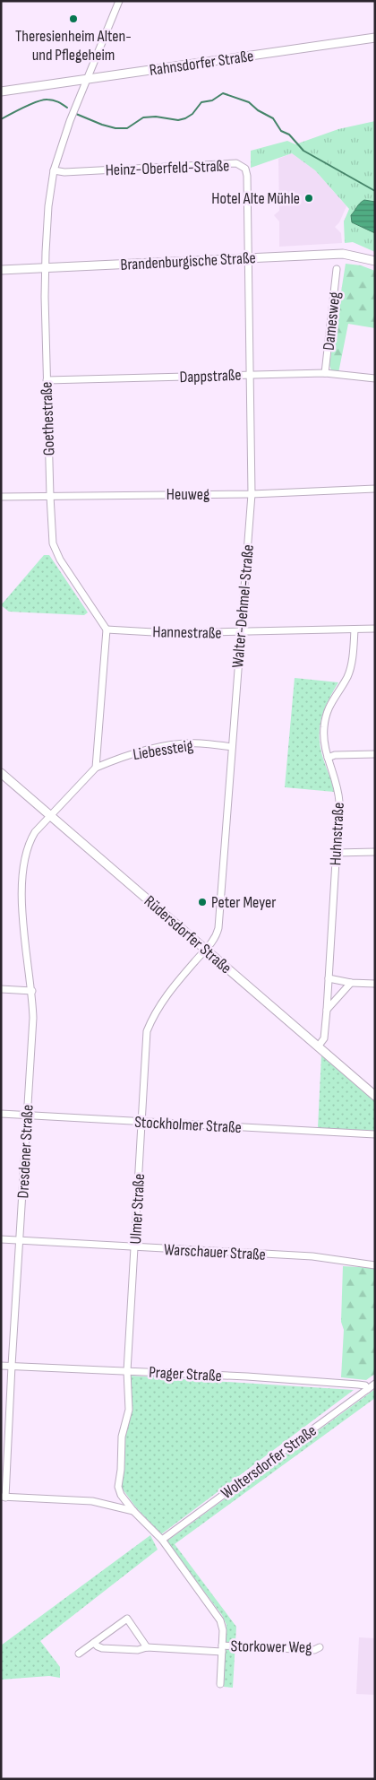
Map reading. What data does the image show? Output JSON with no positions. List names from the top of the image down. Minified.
{"streets":{"street":["Rahnsdorfer Straße","Heinz-Oberfeld-Straße","Brandenburgische Straße","Damesweg","Dappstraße","Goethestraße","Heuweg","Walter-Dehmel-Straße","Hannestraße","Liebessteig","Huhnstraße","Rüdersdorfer Straße","Stockholmer Straße","Dresdener Straße","Ulmer Straße","Warschauer Straße","Prager Straße","Woltersdorfer Straße","Storkower Weg"]},"crossings":[["Rahnsdorfer Straße","Goethestraße"],["Heinz-Oberfeld-Straße","Brandenburgische Straße"],["Heinz-Oberfeld-Straße","Goethestraße"],["Heinz-Oberfeld-Straße","Walter-Dehmel-Straße"],["Brandenburgische Straße","Goethestraße"],["Brandenburgische Straße","Walter-Dehmel-Straße"],["Damesweg","Dappstraße"],["Dappstraße","Goethestraße"],["Dappstraße","Walter-Dehmel-Straße"],["Goethestraße","Heuweg"],["Goethestraße","Hannestraße"],["Heuweg","Walter-Dehmel-Straße"],["Walter-Dehmel-Straße","Hannestraße"],["Walter-Dehmel-Straße","Liebessteig"],["Walter-Dehmel-Straße","Rüdersdorfer Straße"],["Walter-Dehmel-Straße","Ulmer Straße"],["Hannestraße","Huhnstraße"],["Huhnstraße","Rüdersdorfer Straße"],["Rüdersdorfer Straße","Dresdener Straße"],["Rüdersdorfer Straße","Ulmer Straße"],["Stockholmer Straße","Dresdener Straße"],["Stockholmer Straße","Ulmer Straße"],["Dresdener Straße","Warschauer Straße"],["Dresdener Straße","Prager Straße"],["Ulmer Straße","Warschauer Straße"],["Ulmer Straße","Prager Straße"],["Prager Straße","Woltersdorfer Straße"]],"places":["Theresienheim Alten- und Pflegeheim","Hotel Alte Mühle","Peter Meyer"]}
